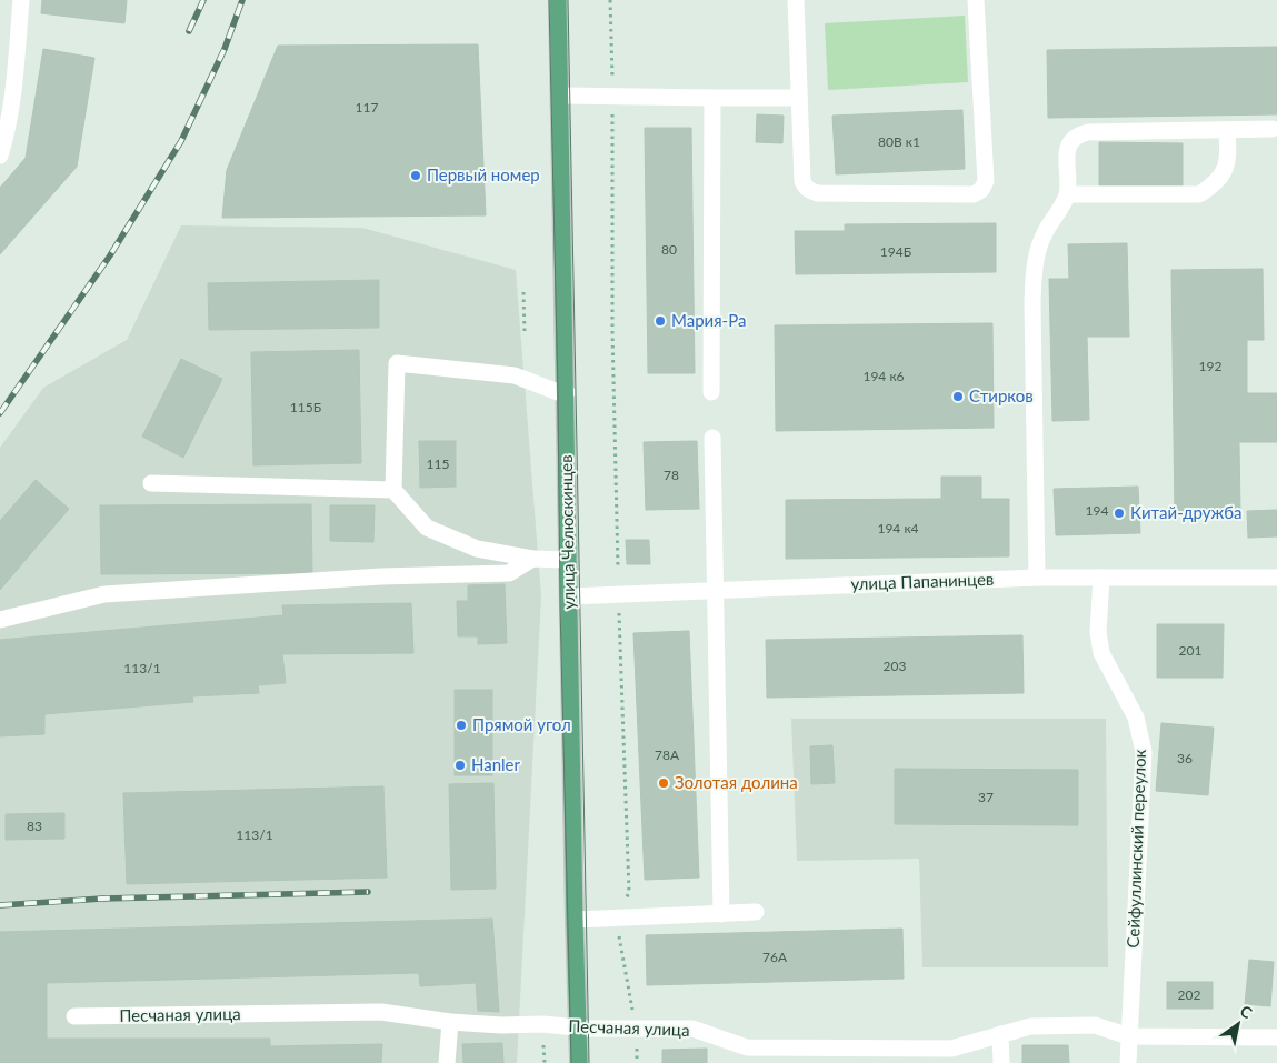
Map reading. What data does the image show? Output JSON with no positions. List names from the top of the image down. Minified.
{"streets":{"main road":["улица Челюскинцев"],"street":["улица Папанинцев","Сейфуллинский переулок","Песчаная улица"]},"crossings":[["улица Челюскинцев","улица Папанинцев"],["улица Челюскинцев","Песчаная улица"],["улица Папанинцев","Сейфуллинский переулок"],["Сейфуллинский переулок","Песчаная улица"]],"places":["Первый номер","Мария-Ра","Стирков","Китай-дружба","Прямой угол","Hanler","Золотая долина"],"house_numbers":["117","80В к1","80","194Б","192","194 к6","115Б","115","78","194","194 к4","201","203","113/1","78А","36","37","83","113/1","76А","202"],"north":"top right"}
